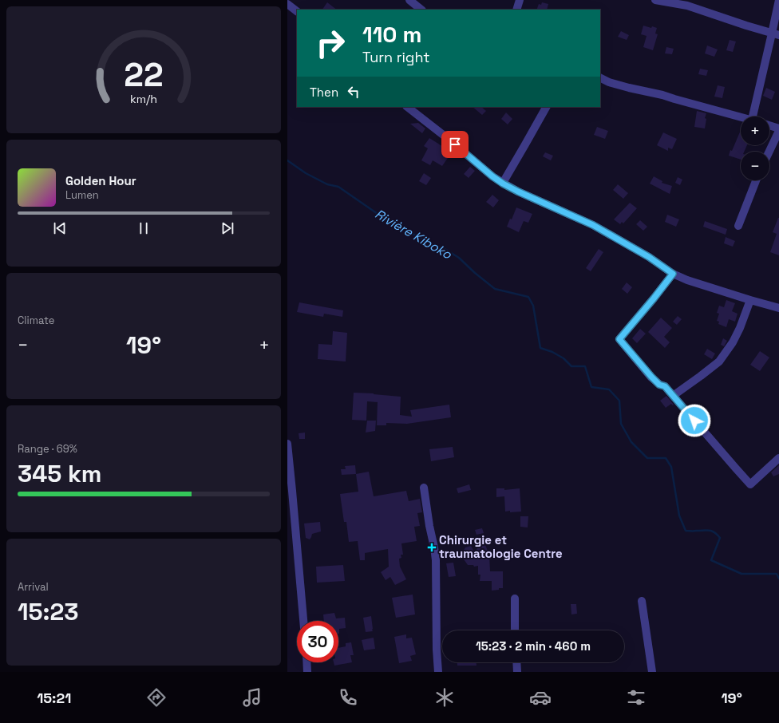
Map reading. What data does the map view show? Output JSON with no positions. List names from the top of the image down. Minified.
{"water":["Rivière Kiboko"],"places":{"health":["Chirurgie et traumatologie Centre"]},"page":{"turn":["110 m","Turn right"],"then":"Then","map_buttons":["+","−"],"song":["Golden Hour","Lumen"],"tile":["Climate",["Range · 69%","345 km"],["Arrival","15:23"]],"heat":["−","19°","+"],"limit":"30","trip":"15:23 · 2 min · 460 m","tabs":["15:21","19°"],"gauge":["22","km/h"]}}
